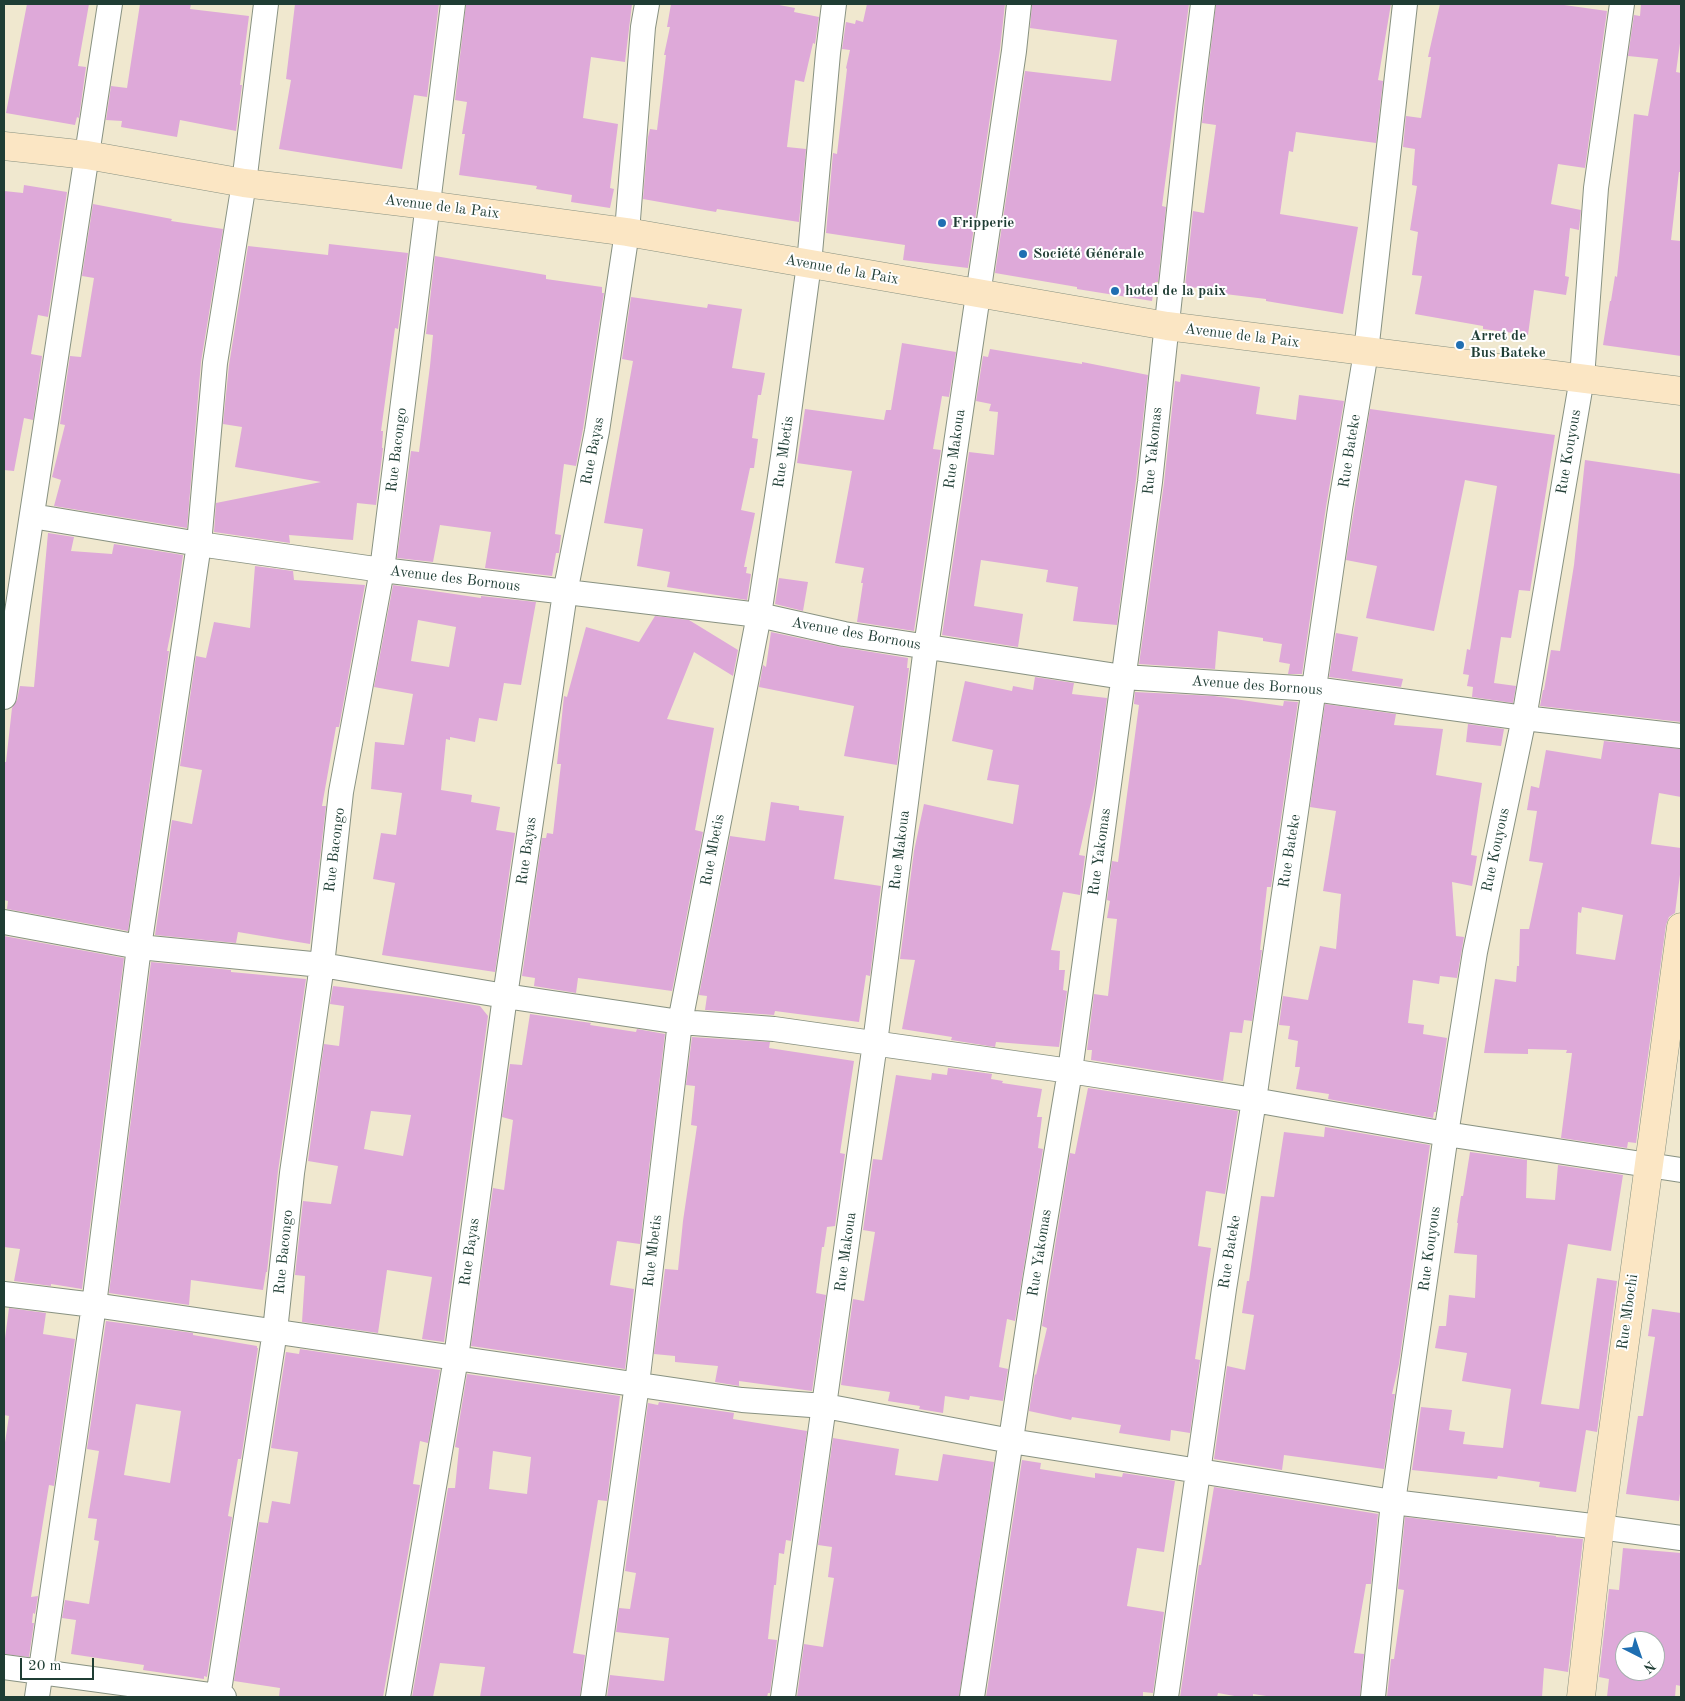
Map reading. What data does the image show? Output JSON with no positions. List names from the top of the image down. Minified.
{"streets":{"main road":["Avenue de la Paix","Rue Mbochi"],"street":["Rue Makoua","Rue Bacongo","Rue Bayas","Rue Yakomas","Rue Bateke","Rue Mbetis","Rue Kouyous","Avenue des Bornous"]},"crossings":[["Avenue de la Paix","Rue Makoua"],["Avenue de la Paix","Rue Bacongo"],["Avenue de la Paix","Rue Bayas"],["Avenue de la Paix","Rue Yakomas"],["Avenue de la Paix","Rue Bateke"],["Avenue de la Paix","Rue Mbetis"],["Avenue de la Paix","Rue Kouyous"],["Rue Makoua","Avenue des Bornous"],["Rue Bacongo","Avenue des Bornous"],["Rue Bayas","Avenue des Bornous"],["Rue Yakomas","Avenue des Bornous"],["Rue Bateke","Avenue des Bornous"],["Rue Mbetis","Avenue des Bornous"],["Rue Kouyous","Avenue des Bornous"]],"places":["Fripperie","Société Générale","hotel de la paix","Arret de Bus Bateke"],"scale_bar":"20 m","north":"bottom right"}
